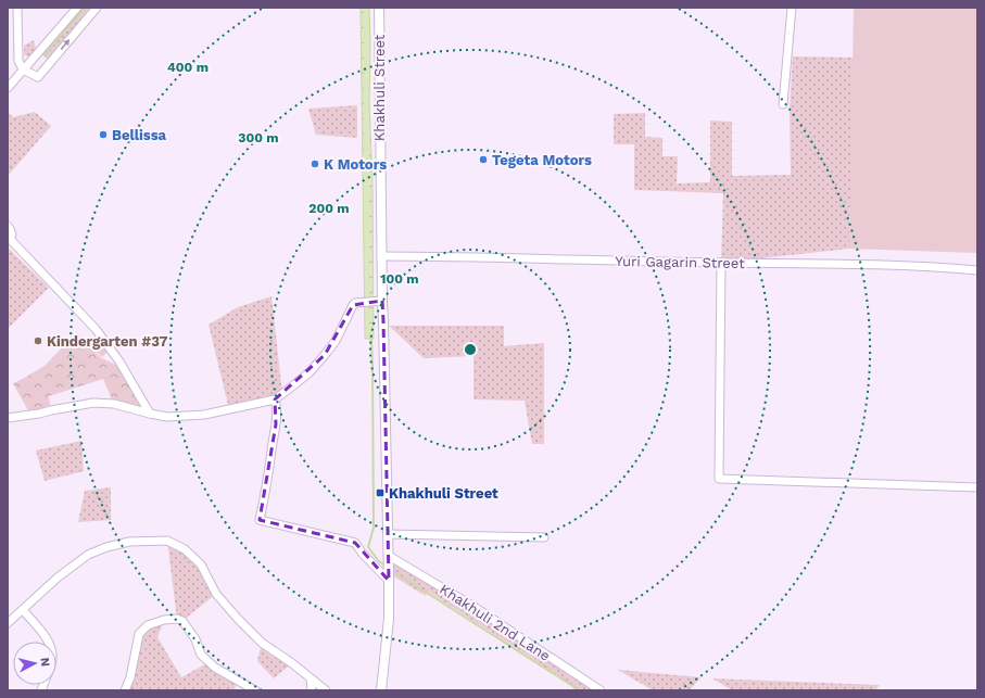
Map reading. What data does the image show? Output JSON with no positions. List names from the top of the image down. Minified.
{"streets":{"street":["Khakhuli Street","Yuri Gagarin Street","Khakhuli 2nd Lane"]},"crossings":[["Khakhuli Street","Yuri Gagarin Street"],["Khakhuli Street","Khakhuli 2nd Lane"]],"places":{"other":["Bellissa","Tegeta Motors","K Motors","Kindergarten #37"],"transit":["Khakhuli Street"]},"north":"right","rings":["400 m","300 m","200 m","100 m"]}
